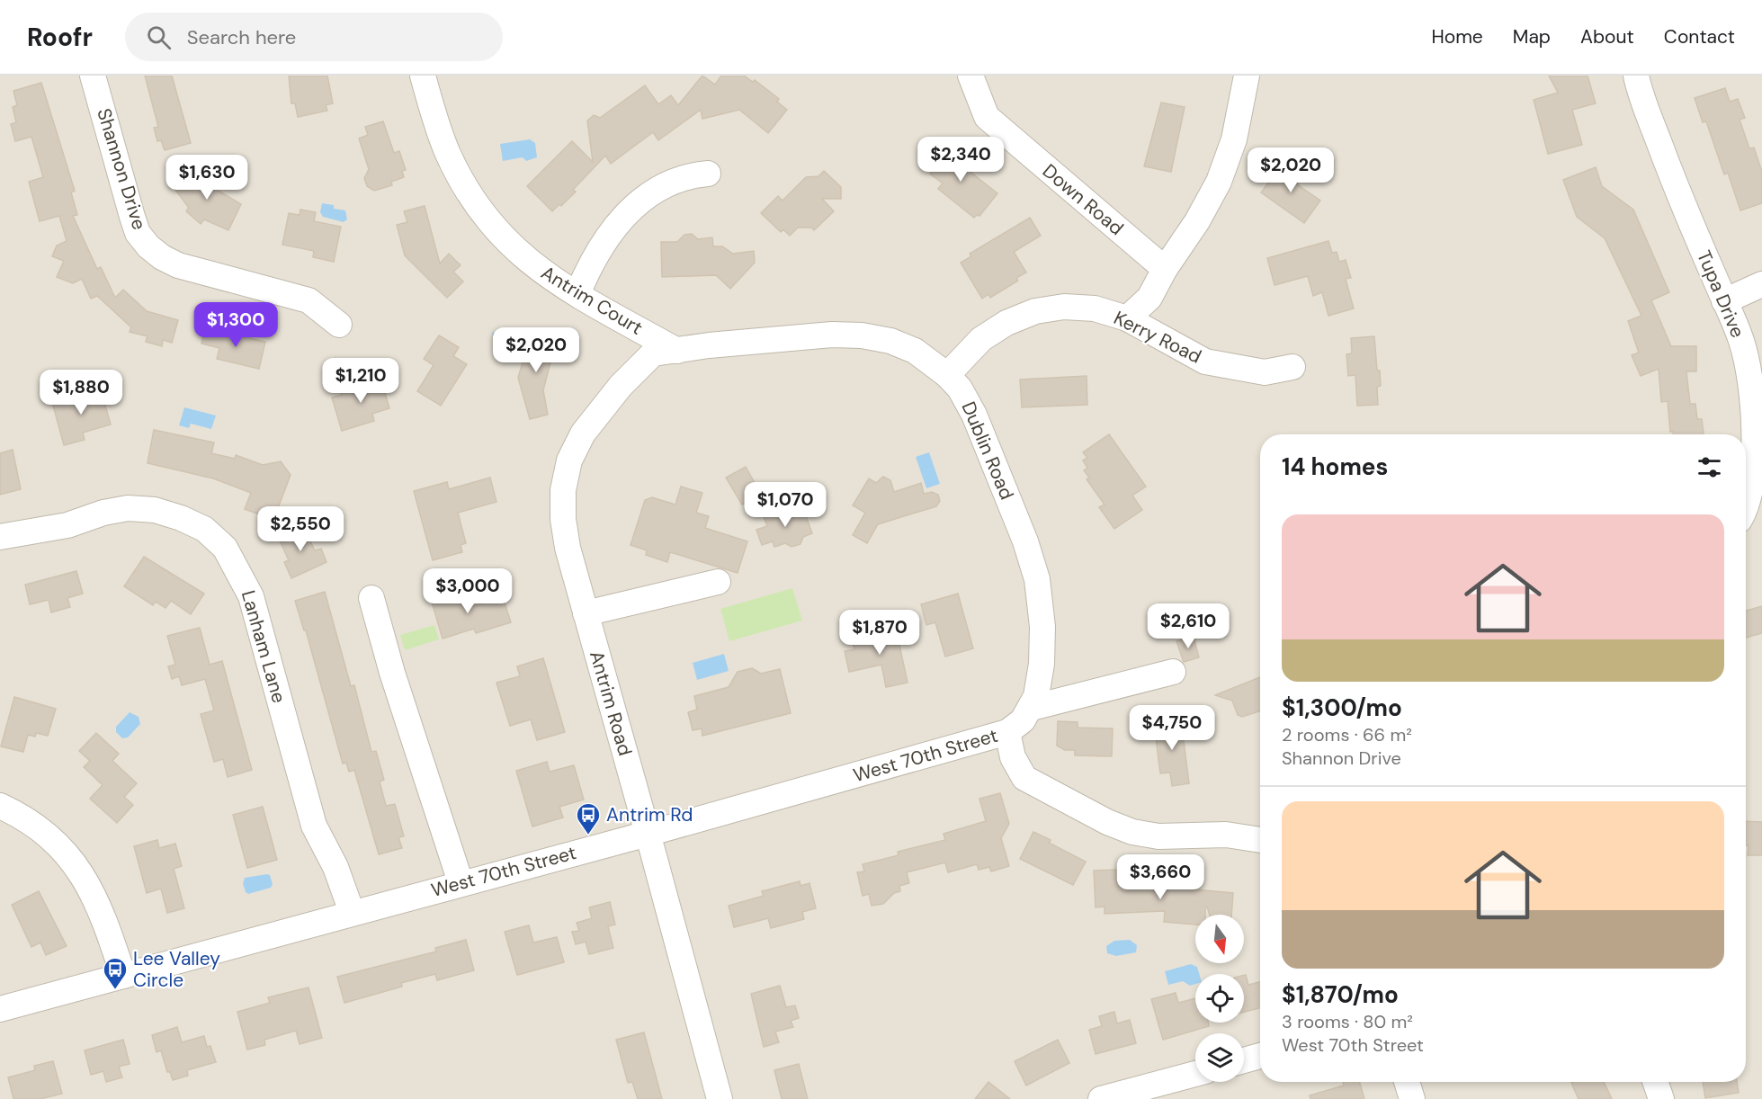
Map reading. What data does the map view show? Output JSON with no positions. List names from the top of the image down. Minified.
{"streets":{"street":["Shannon Drive","Down Road","Tupa Drive","Antrim Court","Kerry Road","Dublin Road","Lanham Lane","Antrim Road","West 70th Street"]},"crossings":[["Antrim Court","Dublin Road"],["Antrim Court","Antrim Road"],["Kerry Road","Dublin Road"],["Dublin Road","Antrim Road"],["Lanham Lane","West 70th Street"],["Antrim Road","West 70th Street"]],"places":{"bus stop":["Antrim Rd","Lee Valley Circle"]},"north":"bottom","page":{"header":"Roofr","search":"Search here","nav":["Home","Map","About","Contact"],"price":["$2,340","$2,020","$1,630","$1,300","$2,020","$1,210","$1,880","$1,070","$2,550","$3,000","$2,610","$1,870","$4,750","$3,660"],"heading":"14 homes","list":[{"name":"$1,300/mo","note":"2 rooms · 66 m² · Shannon Drive"},{"name":"$1,870/mo","note":"3 rooms · 80 m² · West 70th Street"}]}}
